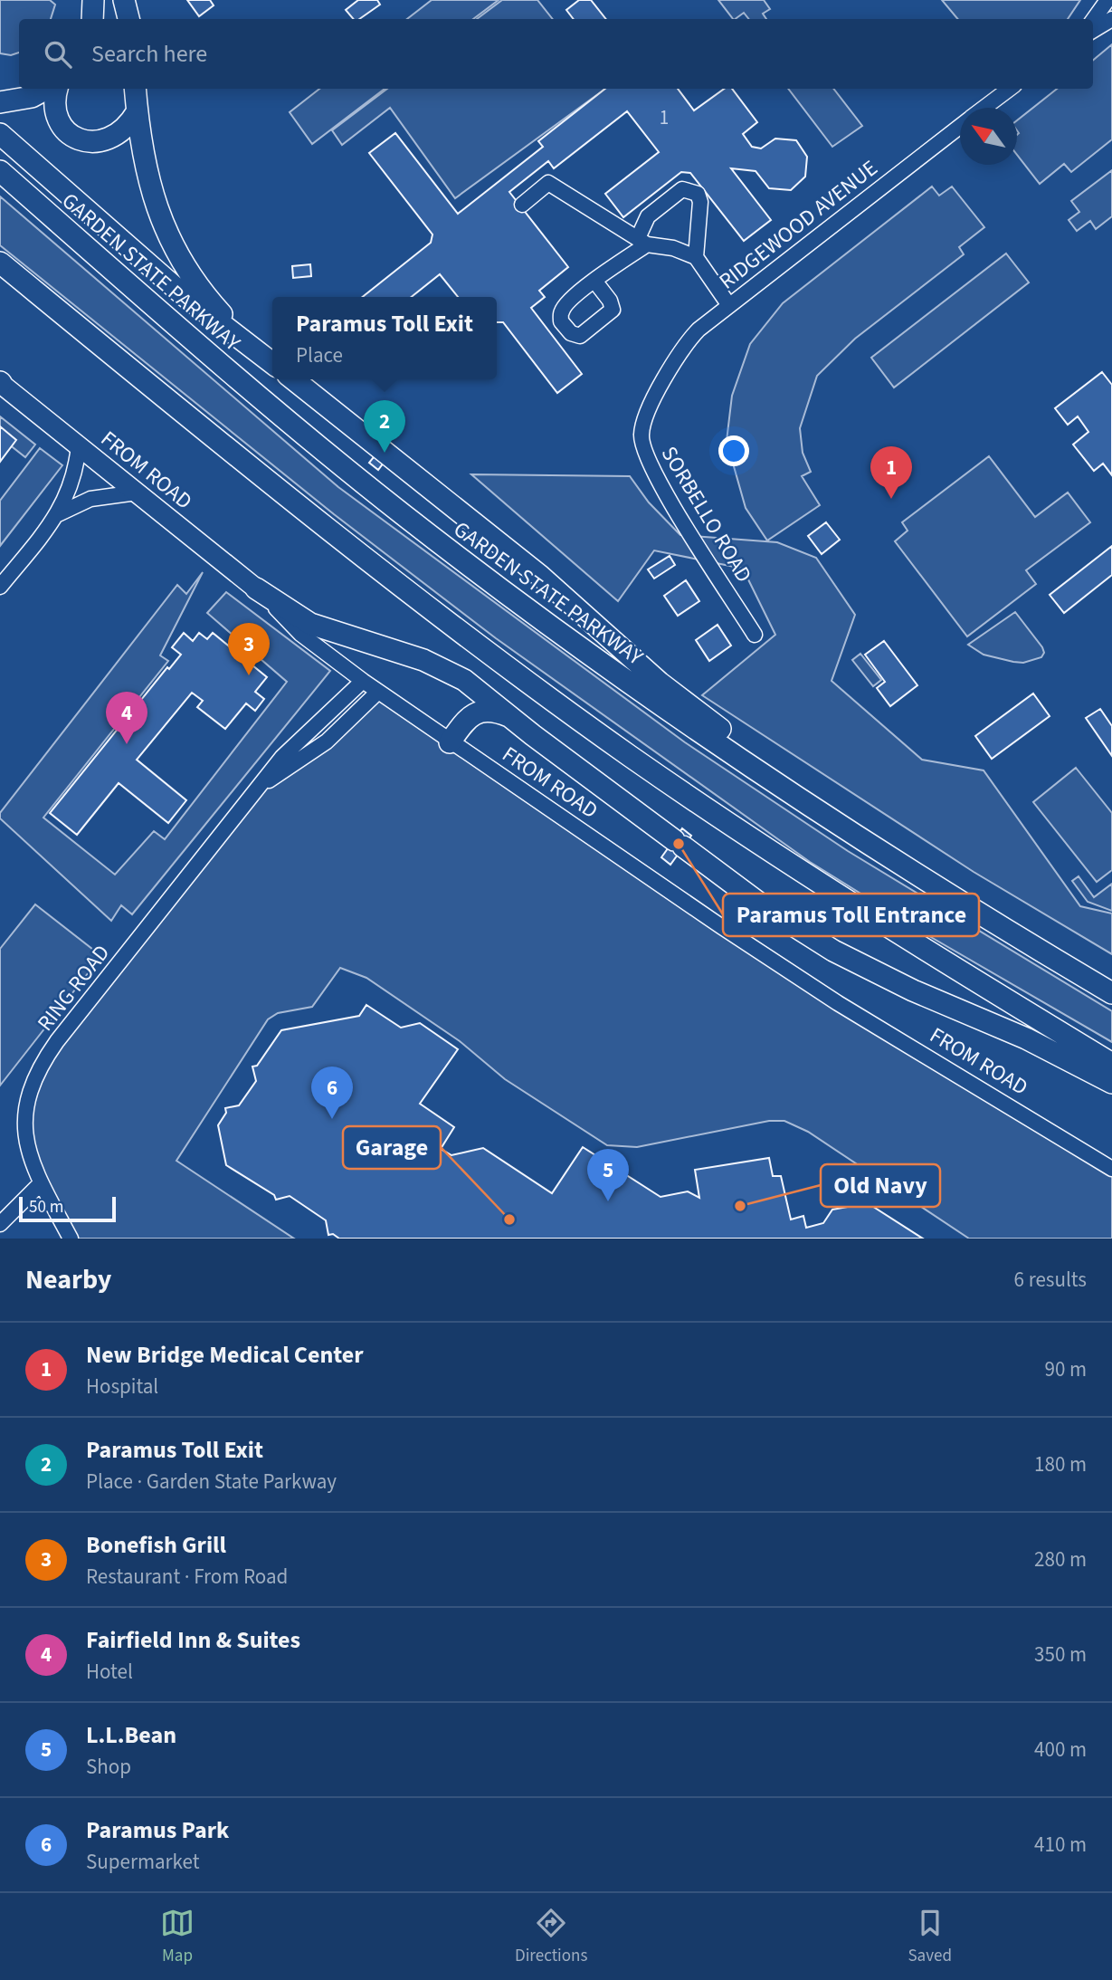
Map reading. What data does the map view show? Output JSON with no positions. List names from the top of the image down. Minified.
{"streets":{"highway":["GARDEN STATE PARKWAY"],"main road":["FROM ROAD"],"street":["RIDGEWOOD AVENUE","SORBELLO ROAD","RING ROAD"]},"crossings":[["RIDGEWOOD AVENUE","SORBELLO ROAD"],["FROM ROAD","RING ROAD"]],"places":["Paramus Toll Entrance","Old Navy","Garage"],"house_numbers":["1"],"scale_bar":"50 m","north":"top left","page":{"search":"Search here","popup":["Paramus Toll Exit","Place"],"pins":["2","1","3","4","6","5"],"scale":"50 m","heading":["Nearby","6 results"],"list":[{"mark":"1","name":"New Bridge Medical Center","note":"Hospital","value":"90 m"},{"mark":"2","name":"Paramus Toll Exit","note":"Place · Garden State Parkway","value":"180 m"},{"mark":"3","name":"Bonefish Grill","note":"Restaurant · From Road","value":"280 m"},{"mark":"4","name":"Fairfield Inn & Suites","note":"Hotel","value":"350 m"},{"mark":"5","name":"L.L.Bean","note":"Shop","value":"400 m"},{"mark":"6","name":"Paramus Park","note":"Supermarket","value":"410 m"}],"nav":["Map","Directions","Saved"]}}
